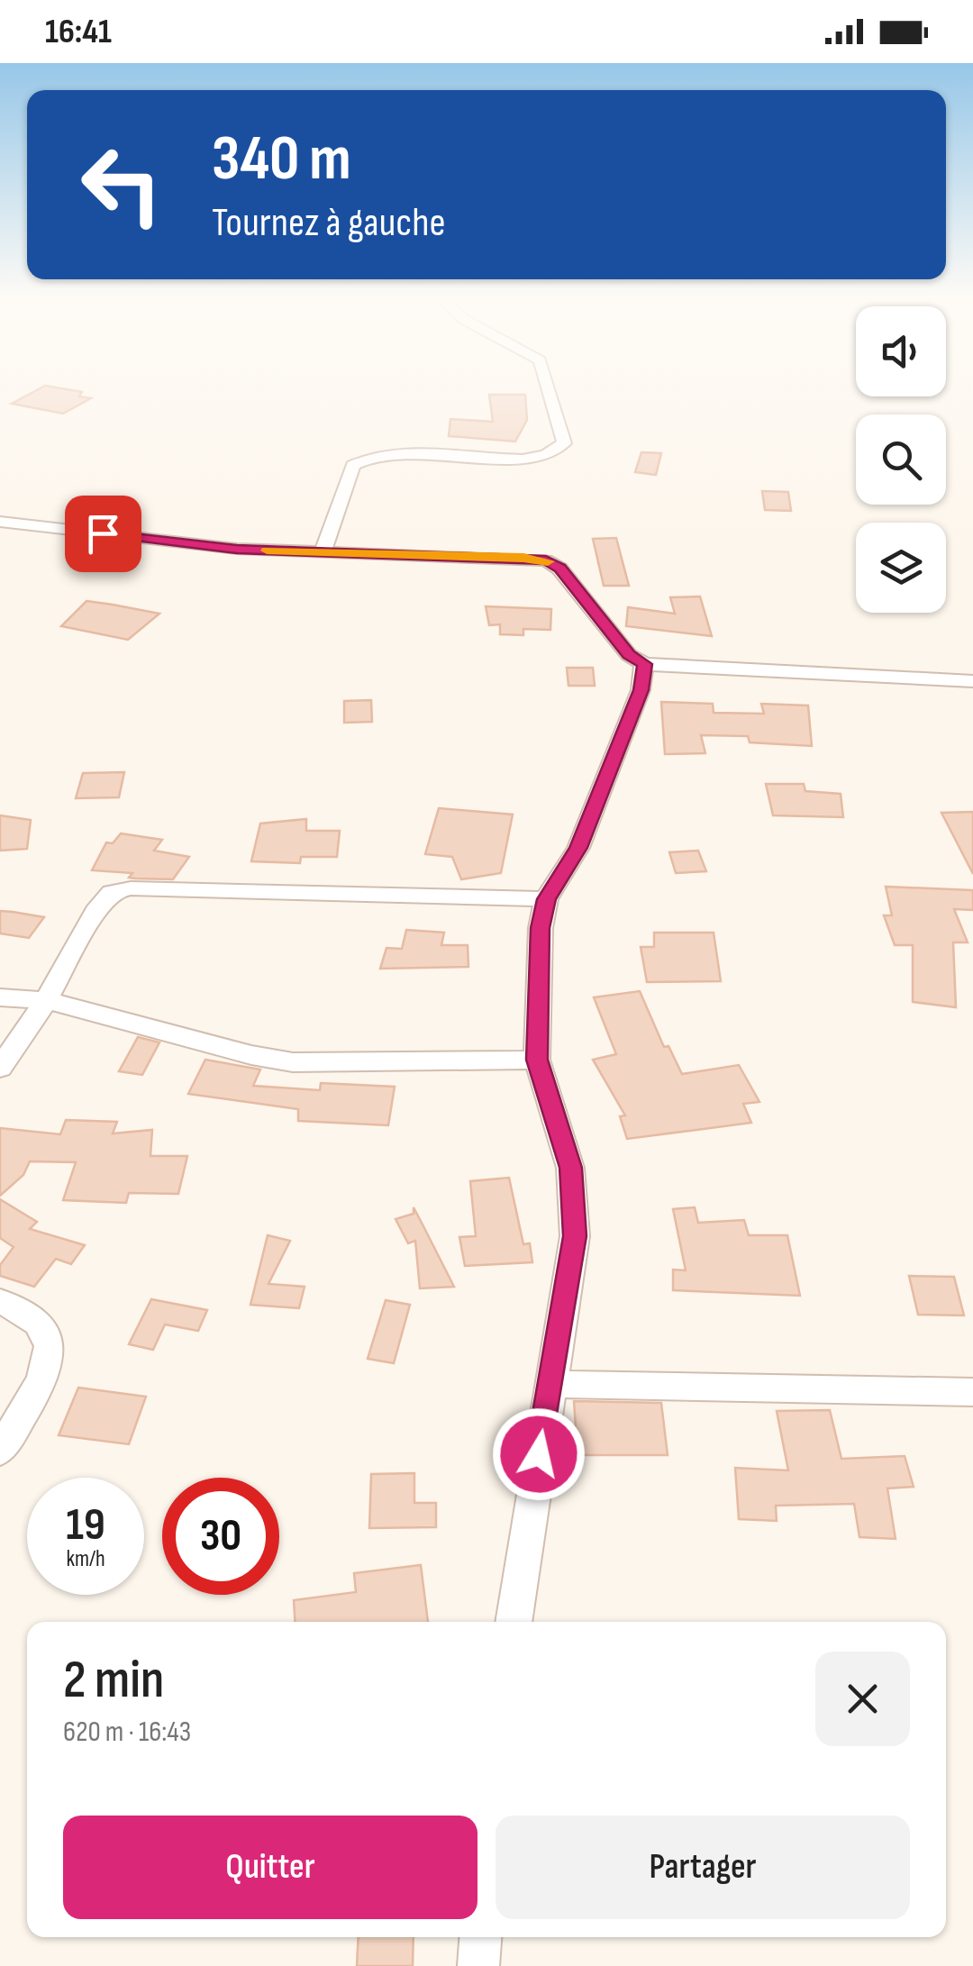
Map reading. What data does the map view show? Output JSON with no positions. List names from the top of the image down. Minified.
{"page":{"status":"16:41","turn":["340 m","Tournez à gauche"],"speed":"19 km/h","limit":"30","heading":["2 min","620 m · 16:43"],"buttons":["Quitter","Partager"]}}
